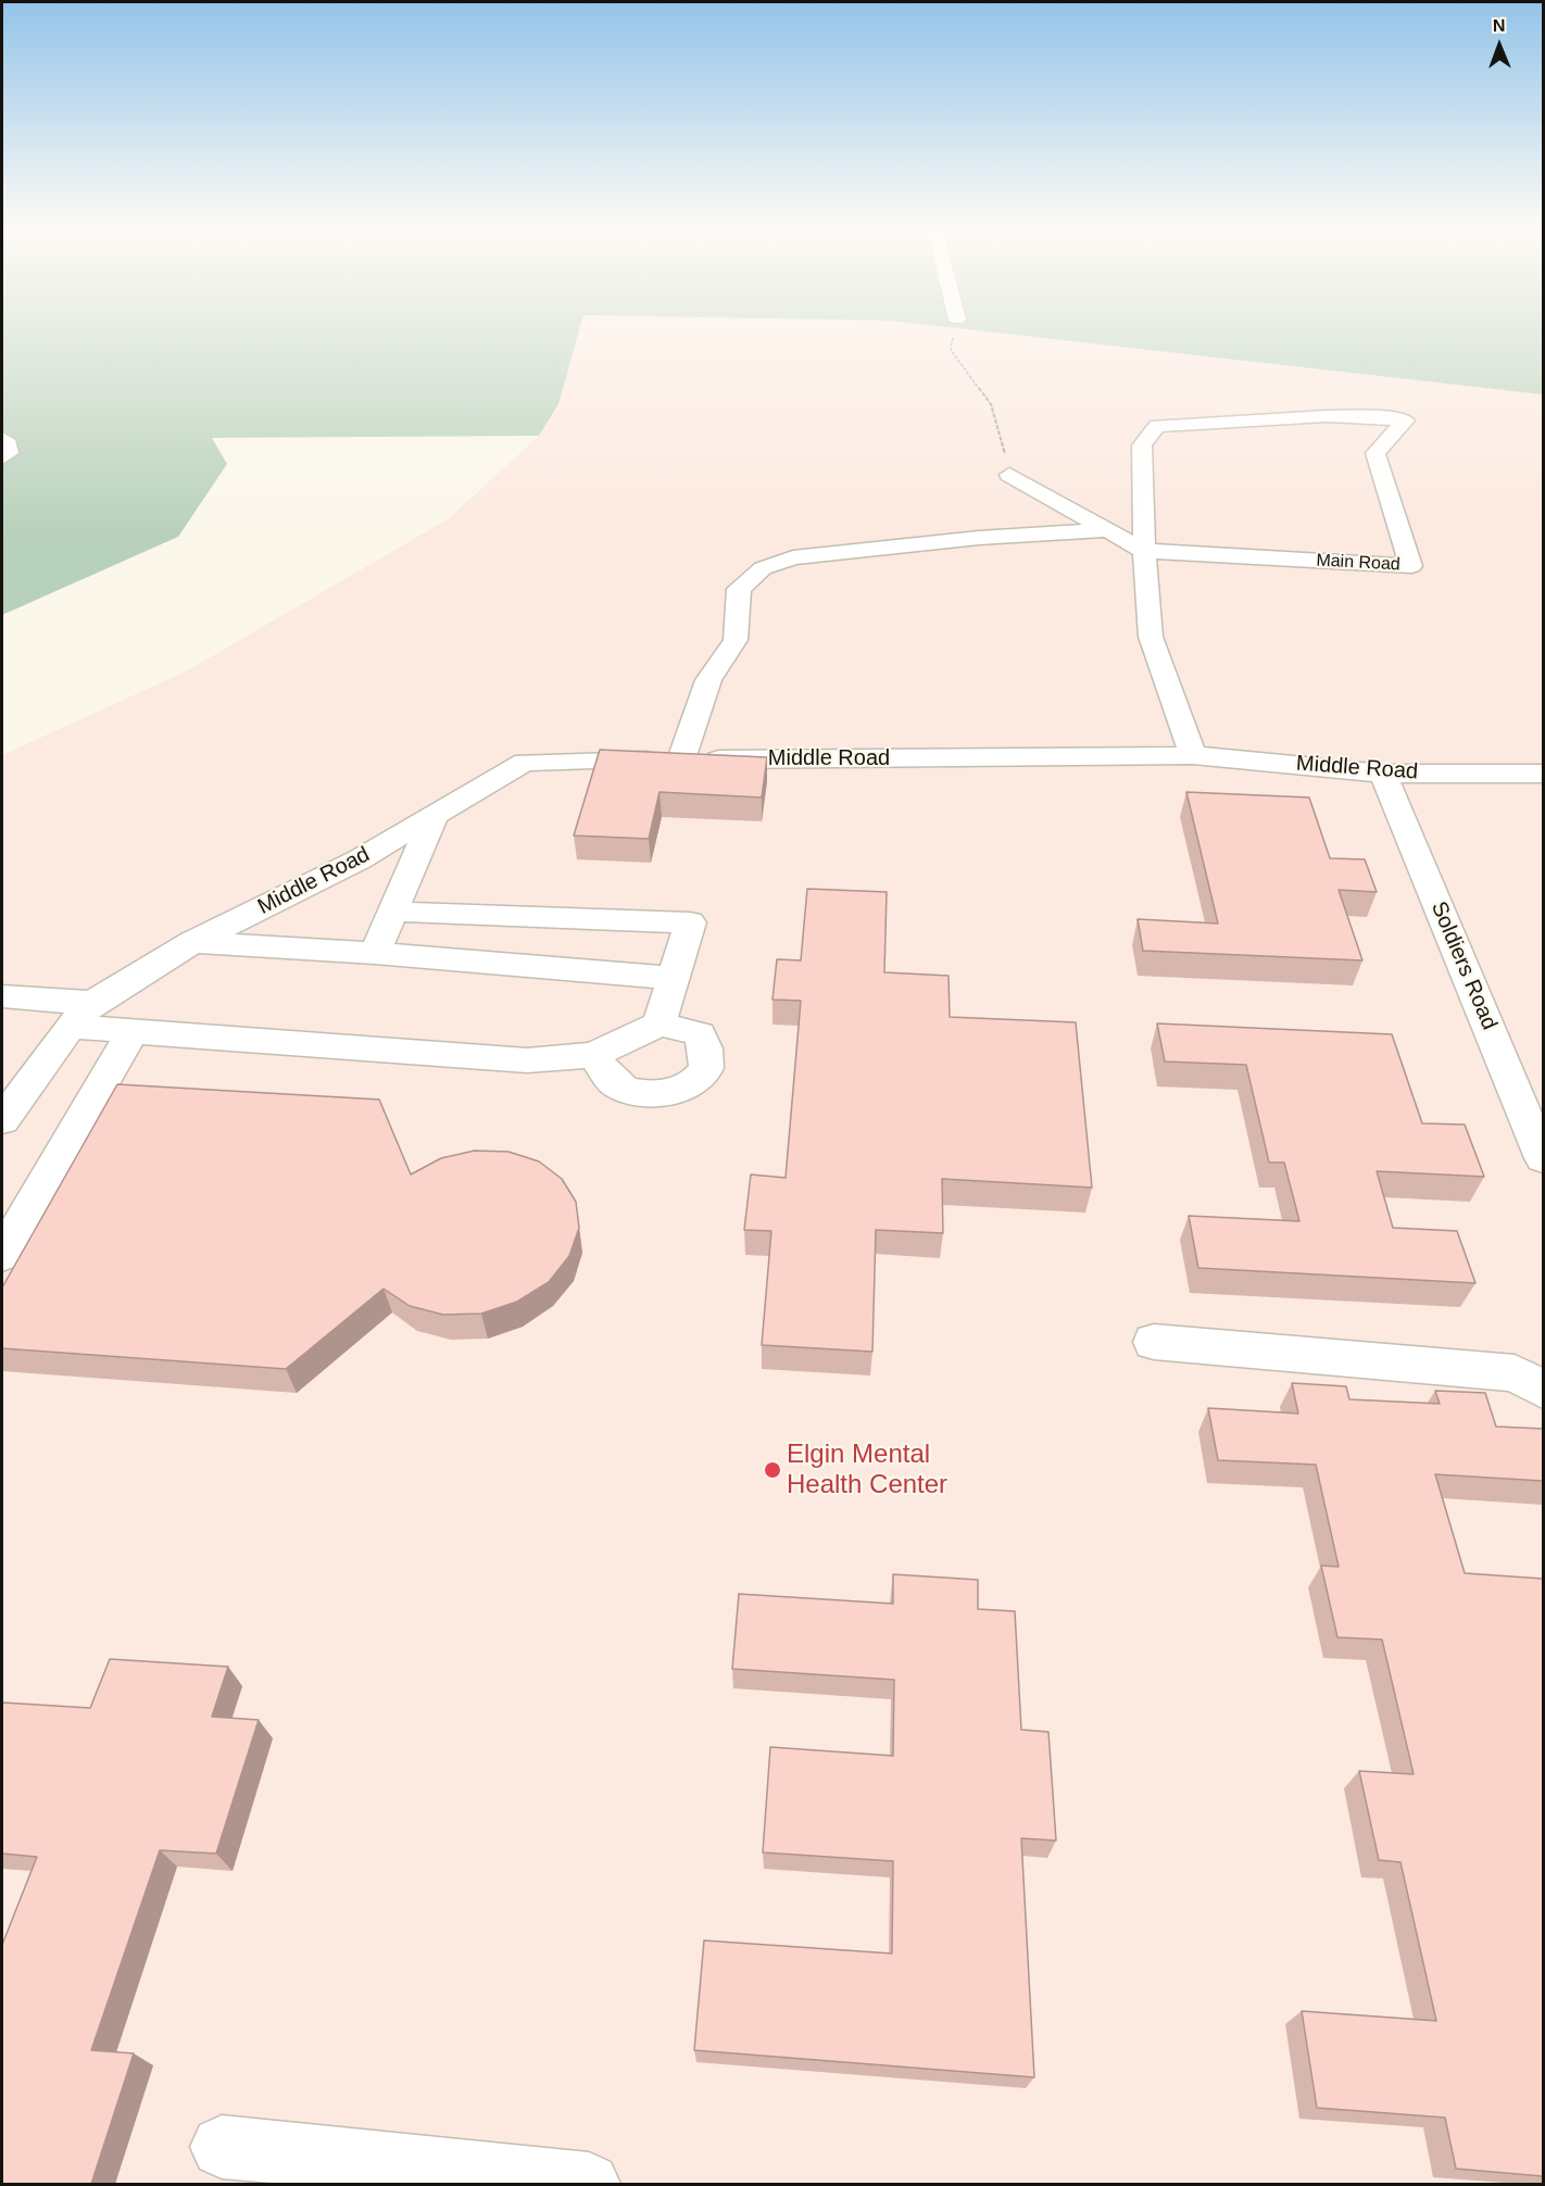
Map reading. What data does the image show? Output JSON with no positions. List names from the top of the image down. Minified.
{"streets":{"street":["Main Road","Middle Road","Soldiers Road"]},"crossings":[["Middle Road","Soldiers Road"]],"places":["Elgin Mental Health Center"],"north":"top"}
